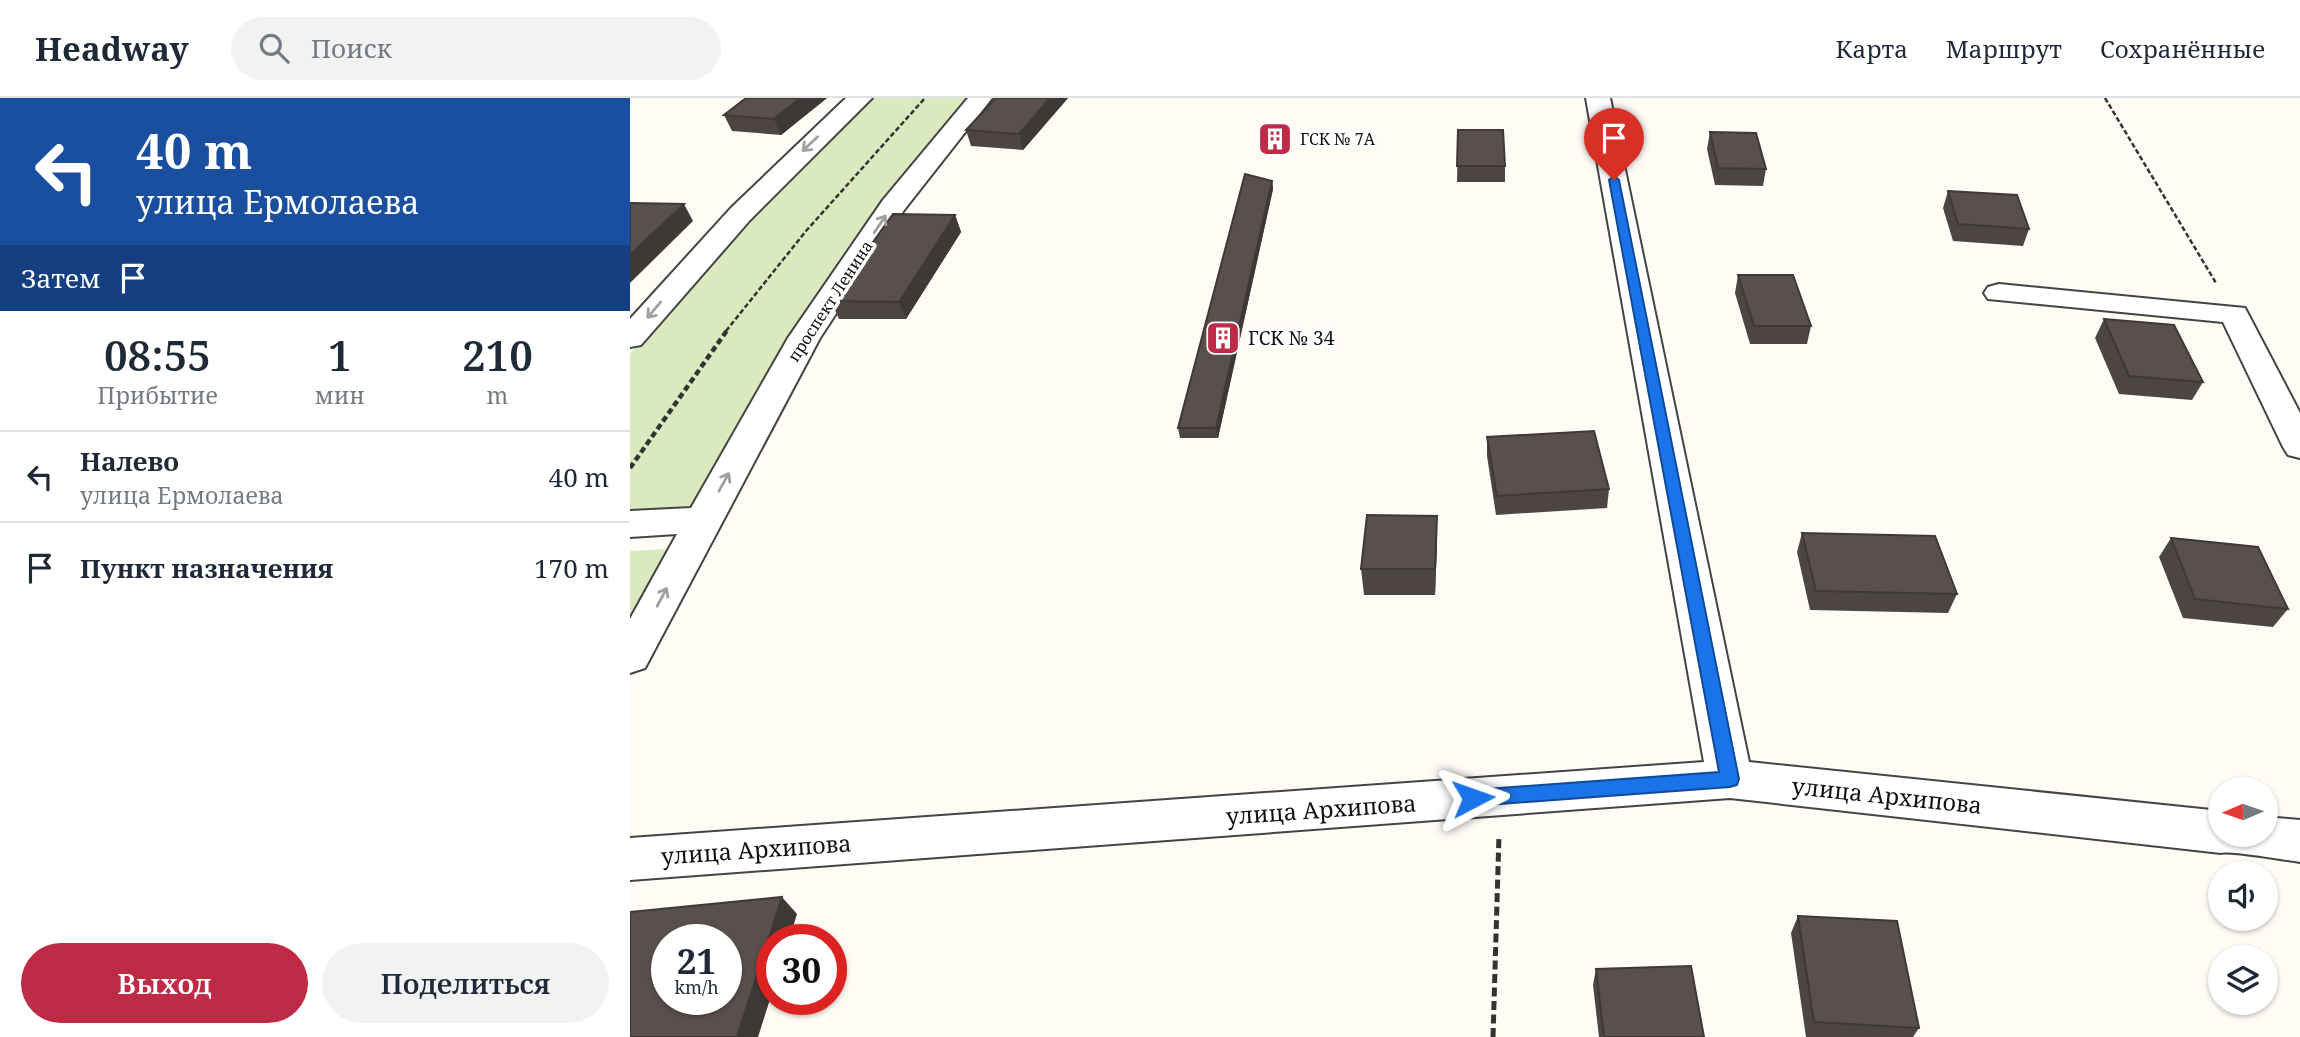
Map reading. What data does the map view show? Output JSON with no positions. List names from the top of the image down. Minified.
{"streets":{"street":["проспект Ленина","улица Архипова"]},"places":{"building":["ГСК № 7А","ГСК № 34"]},"north":"left","page":{"header":"Headway","search":"Поиск","nav":["Карта","Маршрут","Сохранённые"],"turn":["40 m","улица Ермолаева"],"then":"Затем","eta":["08:55","Прибытие","1","мин","210","m"],"list":[{"name":"Налево","note":"улица Ермолаева","value":"40 m"},{"name":"Пункт назначения","value":"170 m"}],"speed":"21 km/h","limit":"30","buttons":["Выход","Поделиться"]}}
